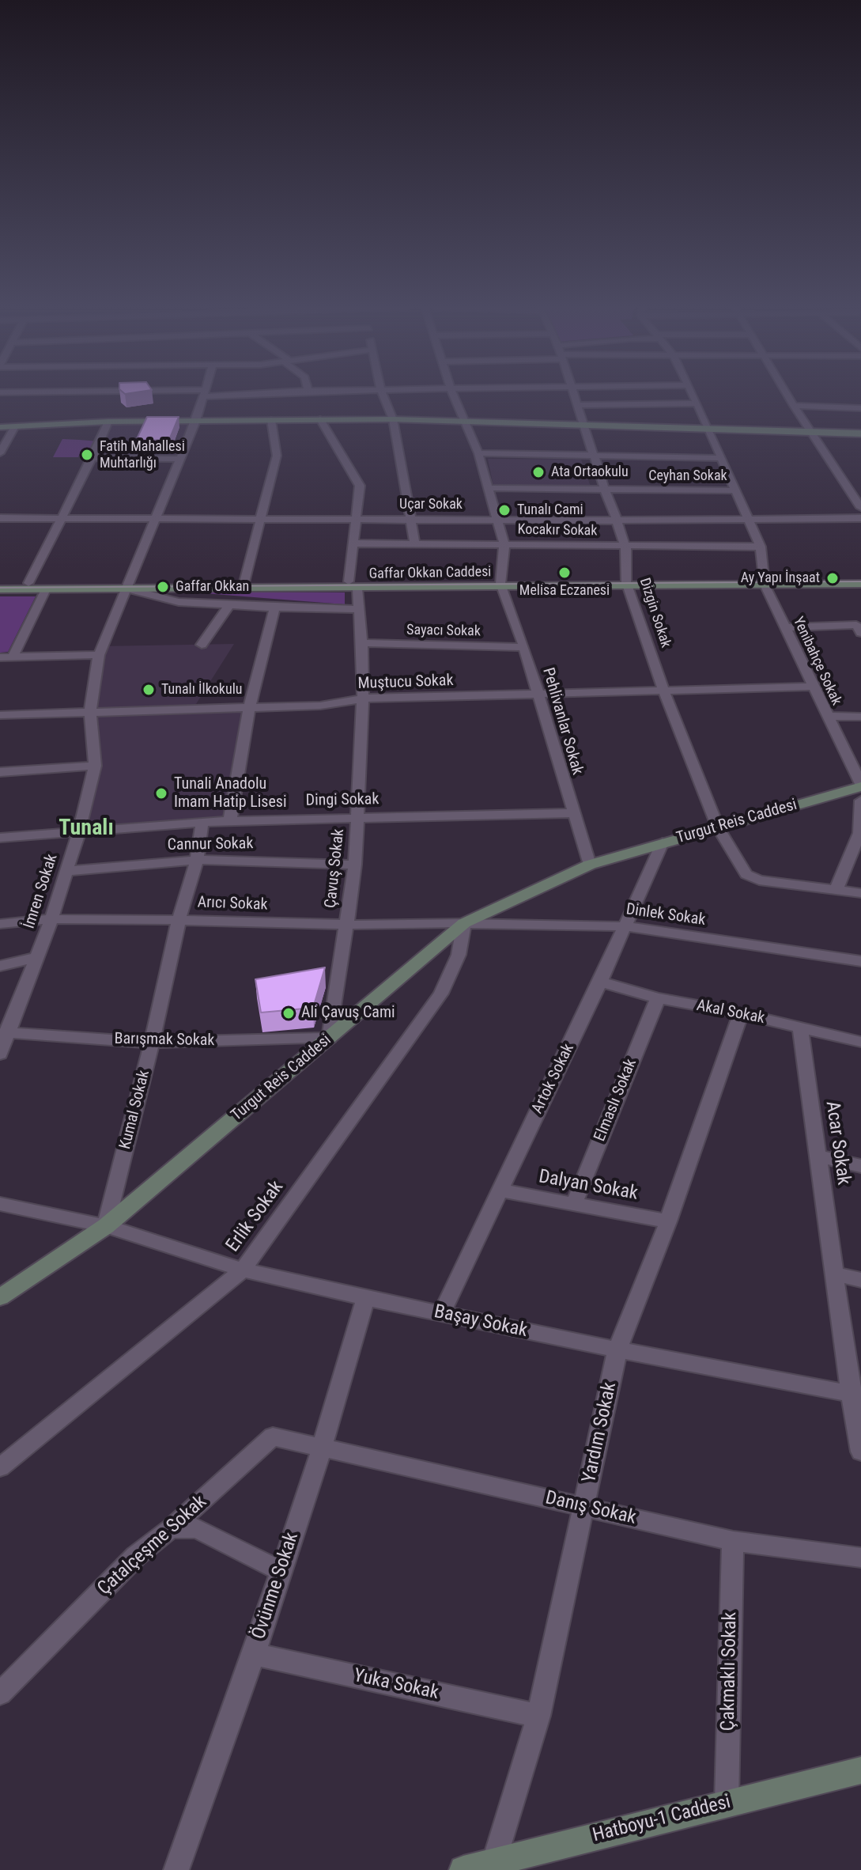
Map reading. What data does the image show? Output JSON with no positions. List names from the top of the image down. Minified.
{"streets":{"main road":["Gaffar Okkan Caddesi","Turgut Reis Caddesi","Hatboyu-1 Caddesi"],"street":["Ceyhan Sokak","Uçar Sokak","Kocakır Sokak","Dizgin Sokak","Sayacı Sokak","Yenibahçe Sokak","Muştucu Sokak","Pehlivanlar Sokak","Dingi Sokak","Cannur Sokak","Çavuş Sokak","İmren Sokak","Arıcı Sokak","Dinlek Sokak","Akal Sokak","Barışmak Sokak","Artok Sokak","Elmaslı Sokak","Kumal Sokak","Acar Sokak","Dalyan Sokak","Erlik Sokak","Başay Sokak","Yardım Sokak","Danış Sokak","Çatalçeşme Sokak","Övünme Sokak","Çakmaklı Sokak","Yuka Sokak"]},"crossings":[["Ceyhan Sokak","Dizgin Sokak"],["Uçar Sokak","Dizgin Sokak"],["Uçar Sokak","Çavuş Sokak"],["Uçar Sokak","İmren Sokak"],["Kocakır Sokak","Dizgin Sokak"],["Kocakır Sokak","Çavuş Sokak"],["Gaffar Okkan Caddesi","Dizgin Sokak"],["Gaffar Okkan Caddesi","Yenibahçe Sokak"],["Gaffar Okkan Caddesi","Pehlivanlar Sokak"],["Gaffar Okkan Caddesi","Çavuş Sokak"],["Gaffar Okkan Caddesi","İmren Sokak"],["Dizgin Sokak","Muştucu Sokak"],["Dizgin Sokak","Turgut Reis Caddesi"],["Sayacı Sokak","Pehlivanlar Sokak"],["Sayacı Sokak","Çavuş Sokak"],["Yenibahçe Sokak","Muştucu Sokak"],["Yenibahçe Sokak","Turgut Reis Caddesi"],["Muştucu Sokak","Pehlivanlar Sokak"],["Muştucu Sokak","Çavuş Sokak"],["Muştucu Sokak","İmren Sokak"],["Pehlivanlar Sokak","Dingi Sokak"],["Pehlivanlar Sokak","Turgut Reis Caddesi"],["Dingi Sokak","Çavuş Sokak"],["Dingi Sokak","İmren Sokak"],["Dingi Sokak","Kumal Sokak"],["Turgut Reis Caddesi","Çavuş Sokak"],["Turgut Reis Caddesi","Arıcı Sokak"],["Turgut Reis Caddesi","Dinlek Sokak"],["Turgut Reis Caddesi","Barışmak Sokak"],["Turgut Reis Caddesi","Artok Sokak"],["Turgut Reis Caddesi","Kumal Sokak"],["Turgut Reis Caddesi","Erlik Sokak"],["Turgut Reis Caddesi","Başay Sokak"],["Cannur Sokak","Çavuş Sokak"],["Cannur Sokak","İmren Sokak"],["Cannur Sokak","Kumal Sokak"],["Çavuş Sokak","Arıcı Sokak"],["Çavuş Sokak","Barışmak Sokak"],["İmren Sokak","Arıcı Sokak"],["İmren Sokak","Barışmak Sokak"],["Arıcı Sokak","Dinlek Sokak"],["Arıcı Sokak","Kumal Sokak"],["Arıcı Sokak","Erlik Sokak"],["Dinlek Sokak","Artok Sokak"],["Dinlek Sokak","Erlik Sokak"],["Akal Sokak","Artok Sokak"],["Akal Sokak","Elmaslı Sokak"],["Akal Sokak","Acar Sokak"],["Akal Sokak","Yardım Sokak"],["Barışmak Sokak","Kumal Sokak"],["Artok Sokak","Dalyan Sokak"],["Artok Sokak","Başay Sokak"],["Elmaslı Sokak","Dalyan Sokak"],["Kumal Sokak","Başay Sokak"],["Acar Sokak","Başay Sokak"],["Dalyan Sokak","Yardım Sokak"],["Erlik Sokak","Başay Sokak"],["Başay Sokak","Yardım Sokak"],["Başay Sokak","Övünme Sokak"],["Yardım Sokak","Danış Sokak"],["Yardım Sokak","Yuka Sokak"],["Yardım Sokak","Hatboyu-1 Caddesi"],["Danış Sokak","Çatalçeşme Sokak"],["Danış Sokak","Övünme Sokak"],["Danış Sokak","Çakmaklı Sokak"],["Çatalçeşme Sokak","Övünme Sokak"],["Övünme Sokak","Yuka Sokak"],["Çakmaklı Sokak","Hatboyu-1 Caddesi"]],"districts":["Tunalı"],"places":["Fatih Mahallesi Muhtarlığı","Ata Ortaokulu","Tunalı Cami","Melisa Eczanesi","Ay Yapı İnşaat","Gaffar Okkan","Tunalı İlkokulu","Tunali Anadolu Imam Hatip Lisesi","Ali Çavuş Cami"]}
